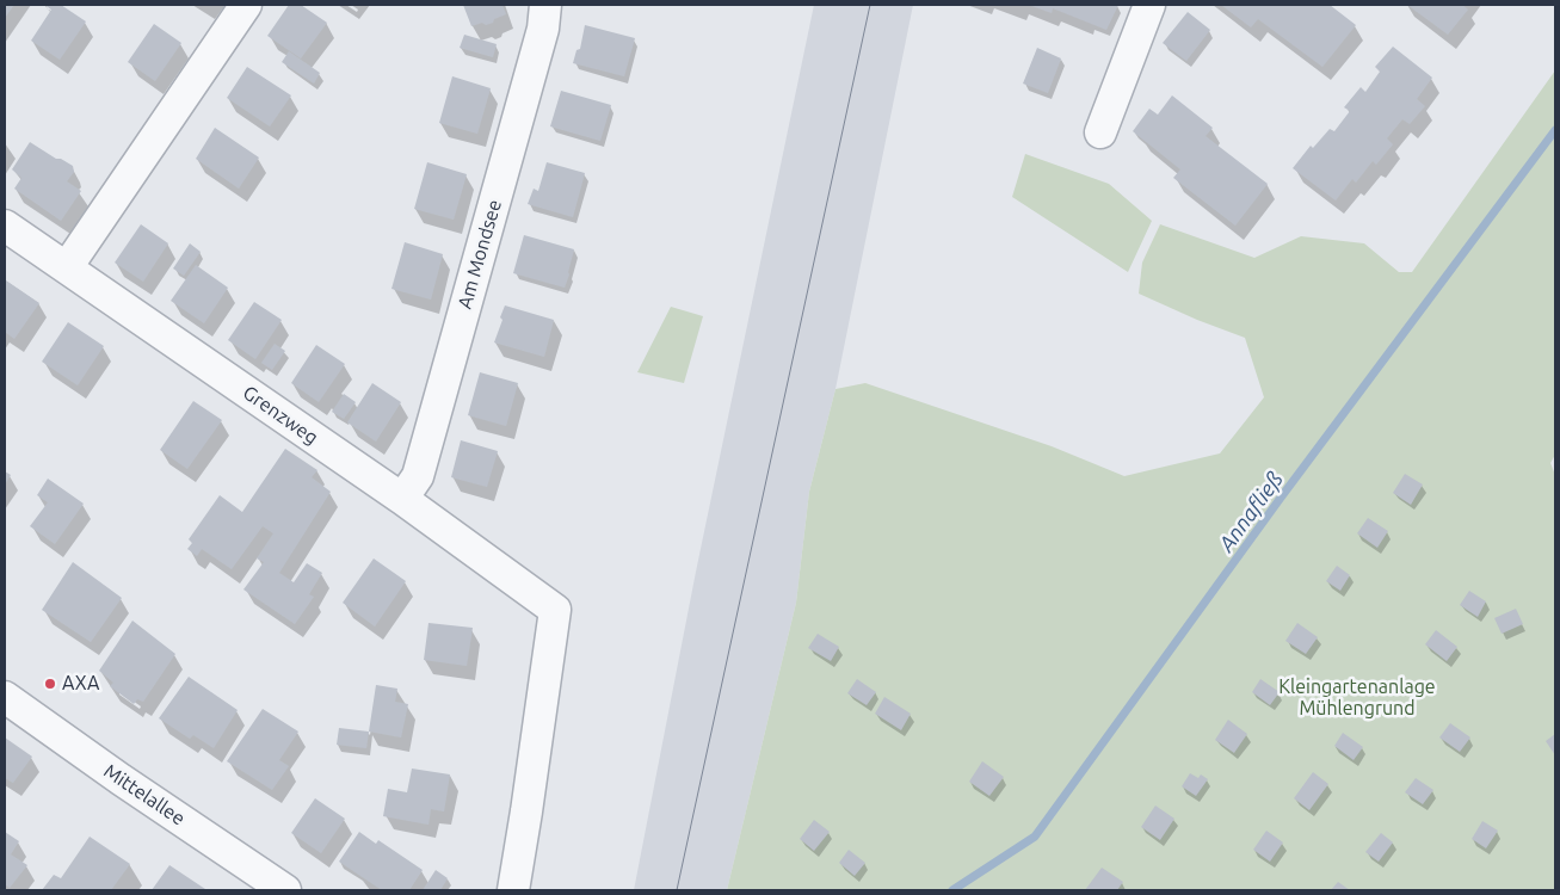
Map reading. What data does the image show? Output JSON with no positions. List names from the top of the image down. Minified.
{"streets":{"street":["Am Mondsee","Grenzweg","Mittelallee"]},"crossings":[["Am Mondsee","Grenzweg"]],"water":["Annafließ"],"parks":["Kleingartenanlage Mühlengrund"],"places":["AXA"]}
